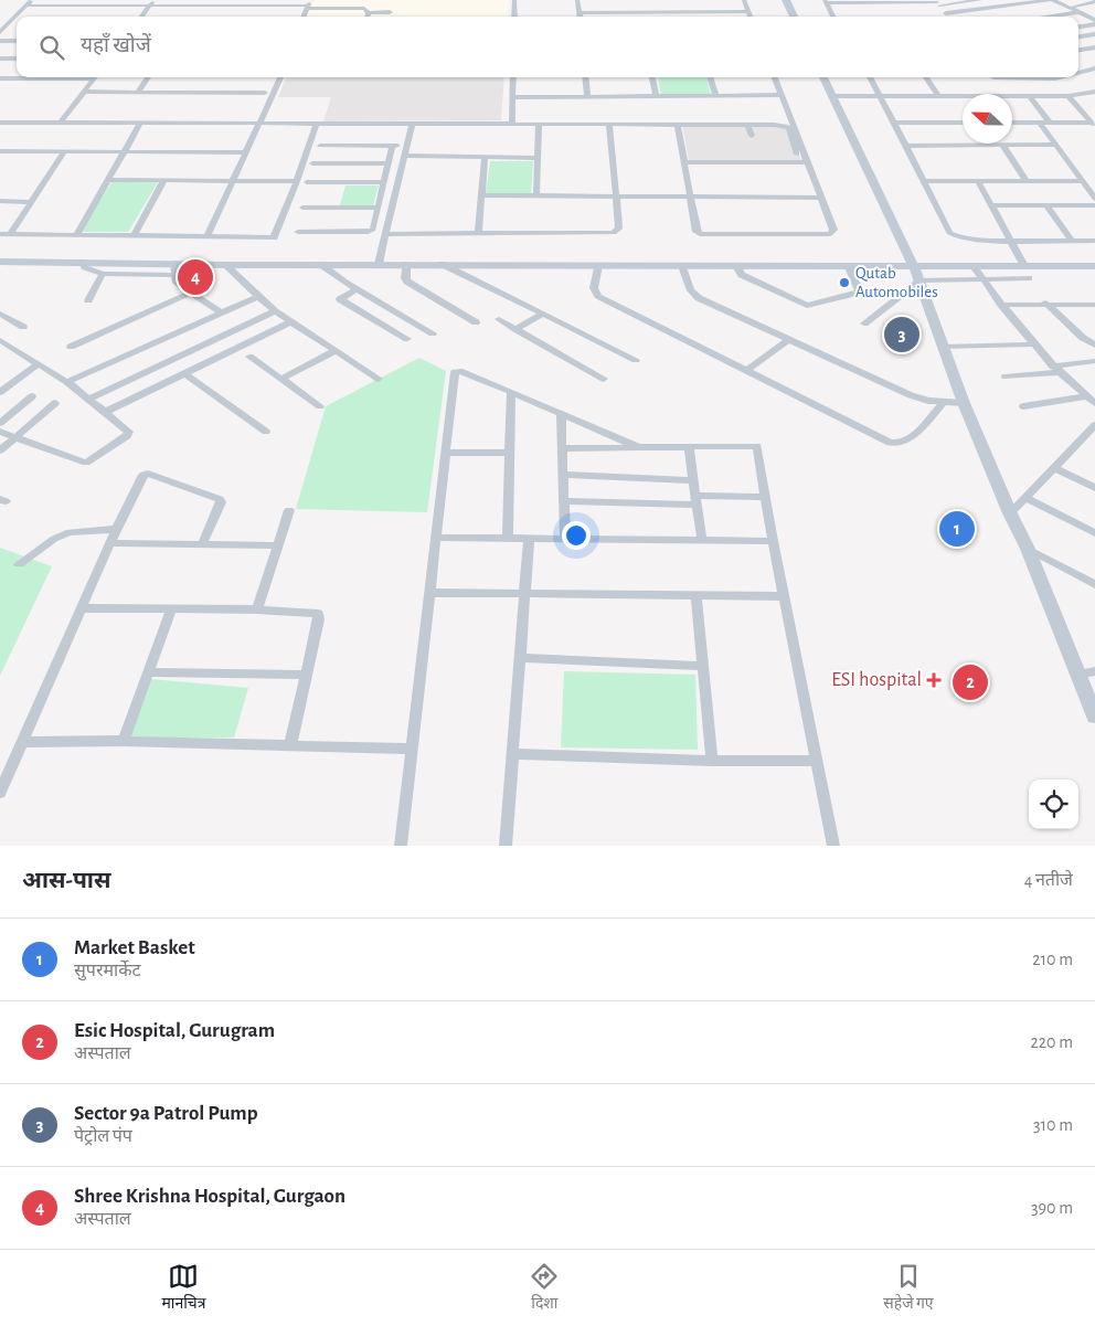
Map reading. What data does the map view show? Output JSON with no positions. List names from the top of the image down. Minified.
{"places":{"other":["Qutab Automobiles"],"health":["ESI hospital"]},"north":"left","page":{"search":"यहाँ खोजें","pins":["4","3","1","2"],"heading":["आस-पास","4 नतीजे"],"list":[{"mark":"1","name":"Market Basket","note":"सुपरमार्केट","value":"210 m"},{"mark":"2","name":"Esic Hospital, Gurugram","note":"अस्पताल","value":"220 m"},{"mark":"3","name":"Sector 9a Patrol Pump","note":"पेट्रोल पंप","value":"310 m"},{"mark":"4","name":"Shree Krishna Hospital, Gurgaon","note":"अस्पताल","value":"390 m"}],"nav":["मानचित्र","दिशा","सहेजे गए"]}}
